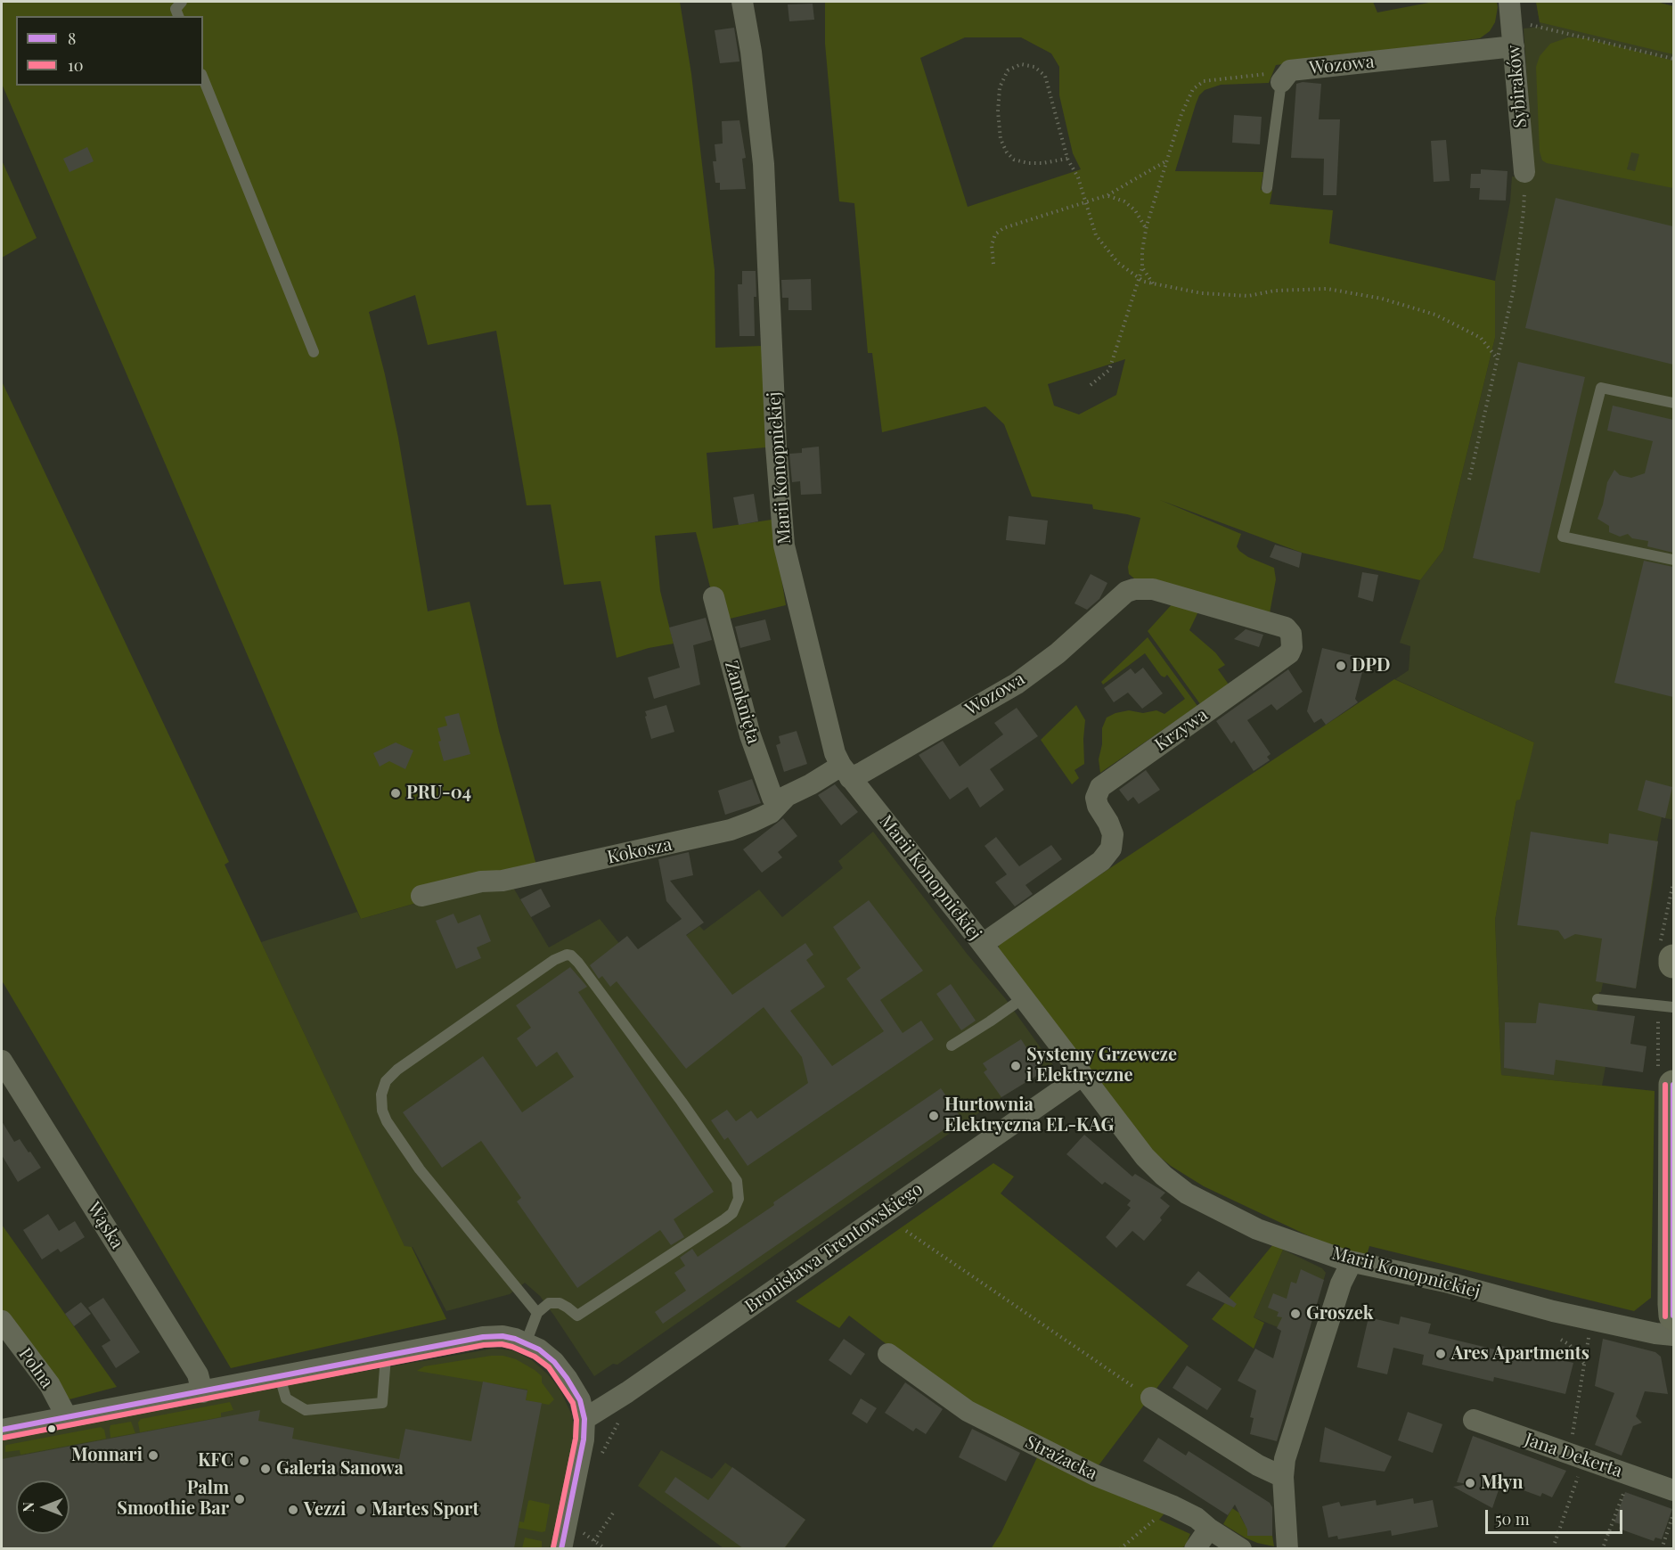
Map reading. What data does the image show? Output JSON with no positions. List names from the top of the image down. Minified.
{"streets":{"street":["Wozowa","Sybiraków","Marii Konopnickiej","Zamknięta","Krzywa","Kokosza","Wąska","Bronisława Trentowskiego","Polna","Jana Dekerta","Strażacka"]},"crossings":[["Wozowa","Sybiraków"],["Wozowa","Marii Konopnickiej"],["Wozowa","Krzywa"],["Wozowa","Kokosza"],["Marii Konopnickiej","Krzywa"],["Marii Konopnickiej","Kokosza"],["Marii Konopnickiej","Bronisława Trentowskiego"],["Zamknięta","Kokosza"]],"places":["DPD","PRU-04","Systemy Grzewcze i Elektryczne","Hurtownia Elektryczna EL-KAG","Groszek","Ares Apartments","Monnari","KFC","Galeria Sanowa","Młyn","Palm Smoothie Bar","Vezzi","Martes Sport"],"lines":["transit line 8","transit line 10"],"legend":["8","10"],"scale_bar":"50 m","north":"left"}
